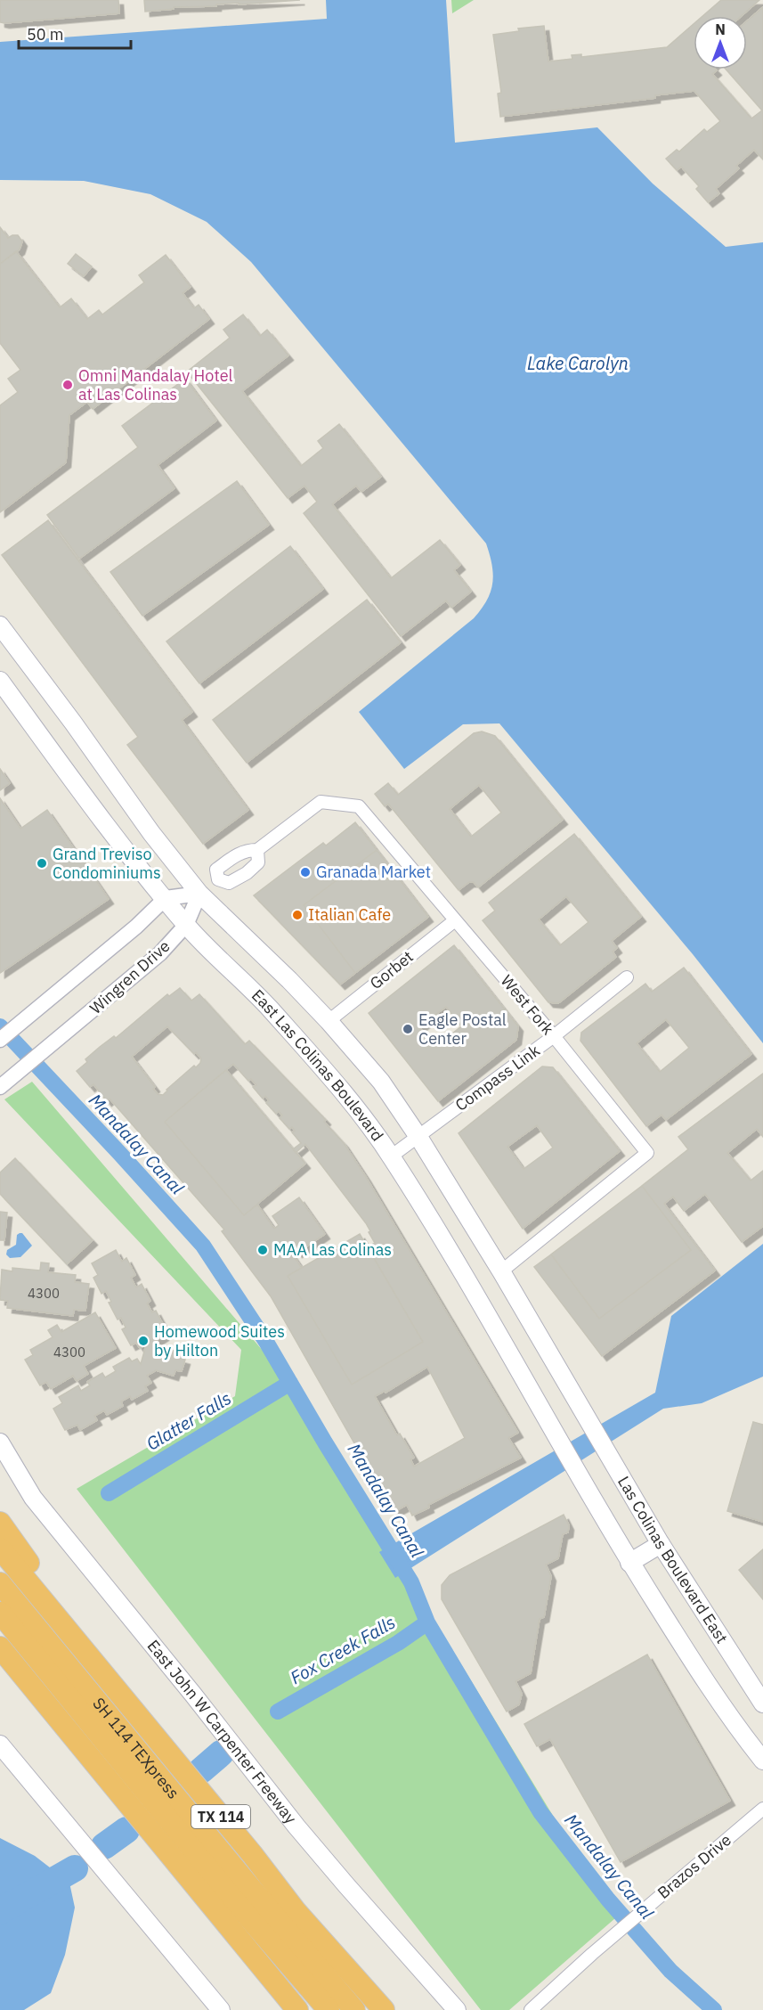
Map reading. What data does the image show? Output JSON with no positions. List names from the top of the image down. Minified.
{"streets":{"highway":["SH 114 TEXpress","TX 114"],"main road":["East Las Colinas Boulevard","Las Colinas Boulevard East","East John W Carpenter Freeway"],"street":["Gorbet","Wingren Drive","West Fork","Compass Link","Brazos Drive"]},"crossings":[["Gorbet","West Fork"],["Wingren Drive","West Fork"],["Wingren Drive","East Las Colinas Boulevard"],["West Fork","Compass Link"],["West Fork","Las Colinas Boulevard East"],["East Las Colinas Boulevard","Compass Link"]],"water":["Lake Carolyn","Mandalay Canal","Glatter Falls","Fox Creek Falls"],"places":["Omni Mandalay Hotel at Las Colinas","Grand Treviso Condominiums","Granada Market","Italian Cafe","Eagle Postal Center","MAA Las Colinas","Homewood Suites by Hilton"],"house_numbers":["4300","4300"],"scale_bar":"50 m","north":"top"}
